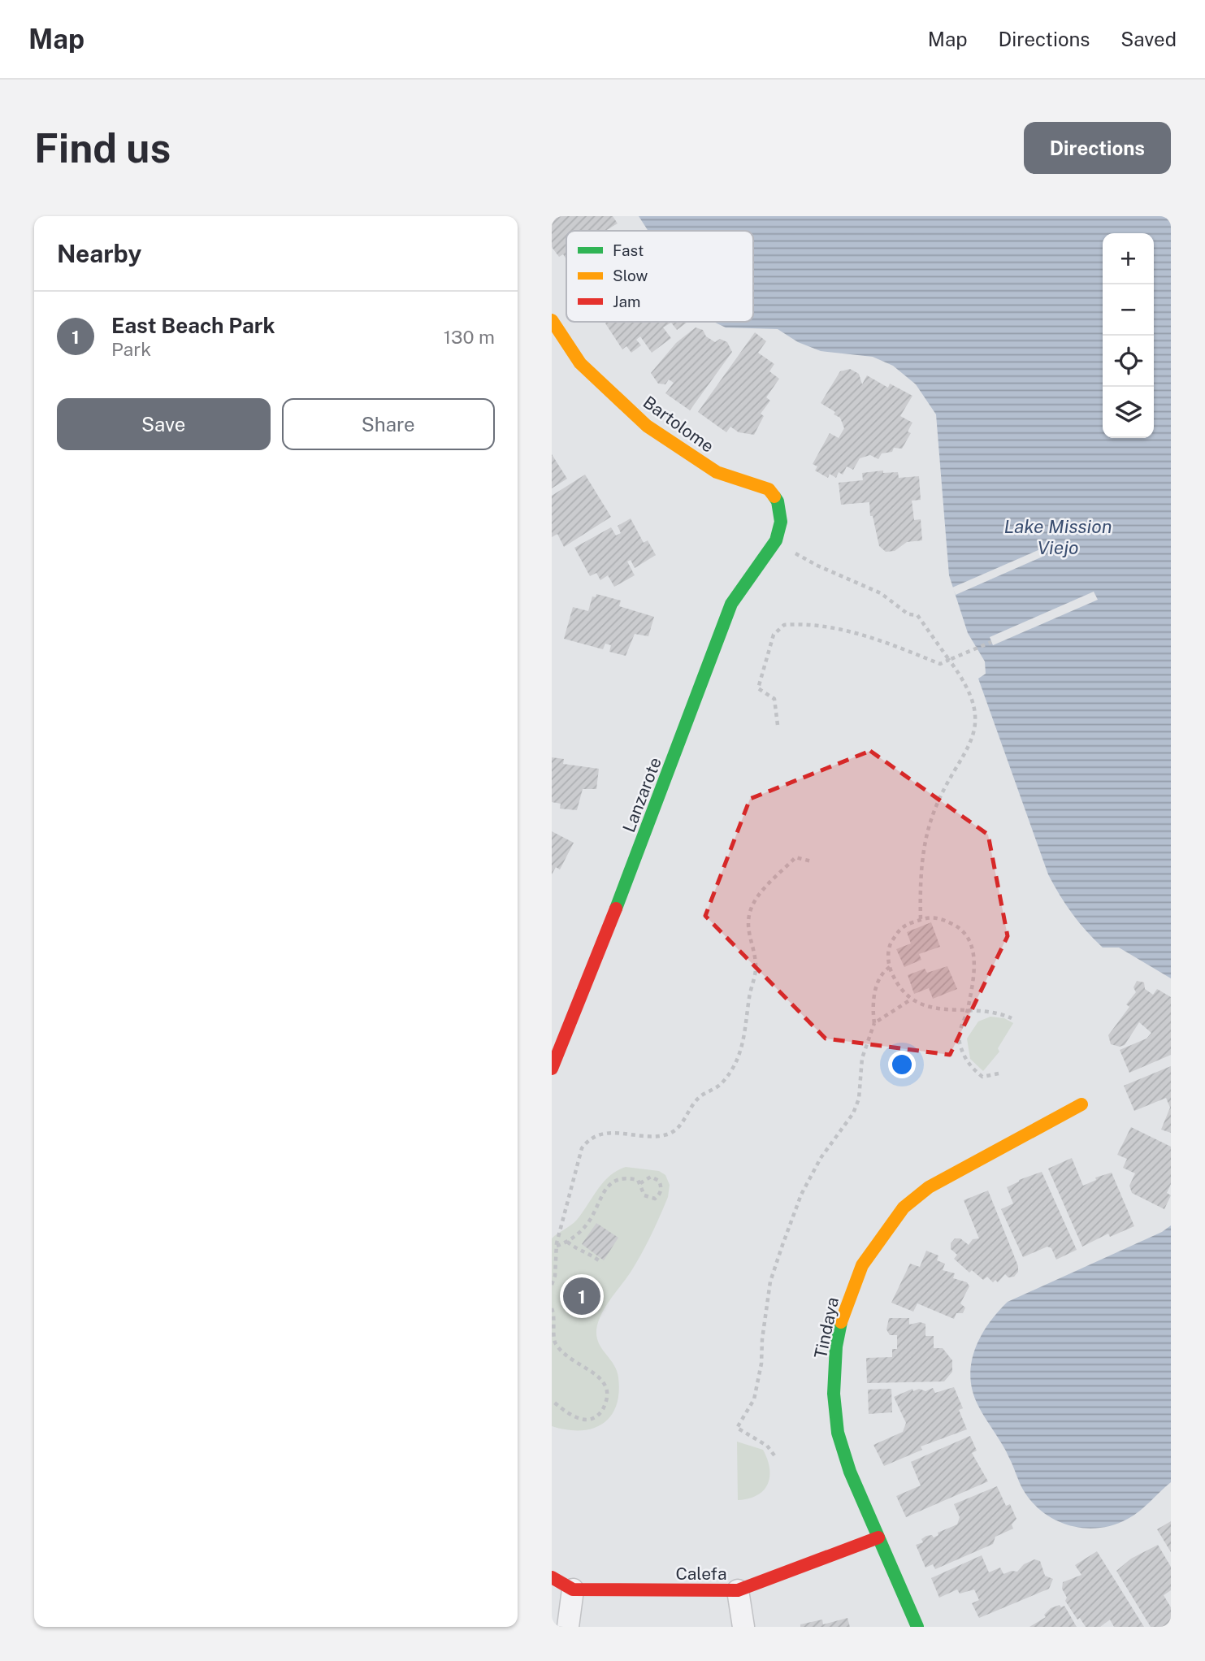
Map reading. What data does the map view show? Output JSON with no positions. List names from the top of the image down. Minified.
{"streets":{"street":["Bartolome","Lanzarote","Tindaya","Calefa"]},"crossings":[["Bartolome","Lanzarote"],["Tindaya","Calefa"]],"water":["Lake Mission Viejo"],"legend":["Fast","Slow","Jam"],"page":{"header":"Map","nav":["Map","Directions","Saved"],"buttons":["Directions",["Save","Share"]],"title":"Find us","heading":"Nearby","map_buttons":["+","−"],"list":[{"mark":"1","name":"East Beach Park","note":"Park","value":"130 m"}],"pins":"1"}}
